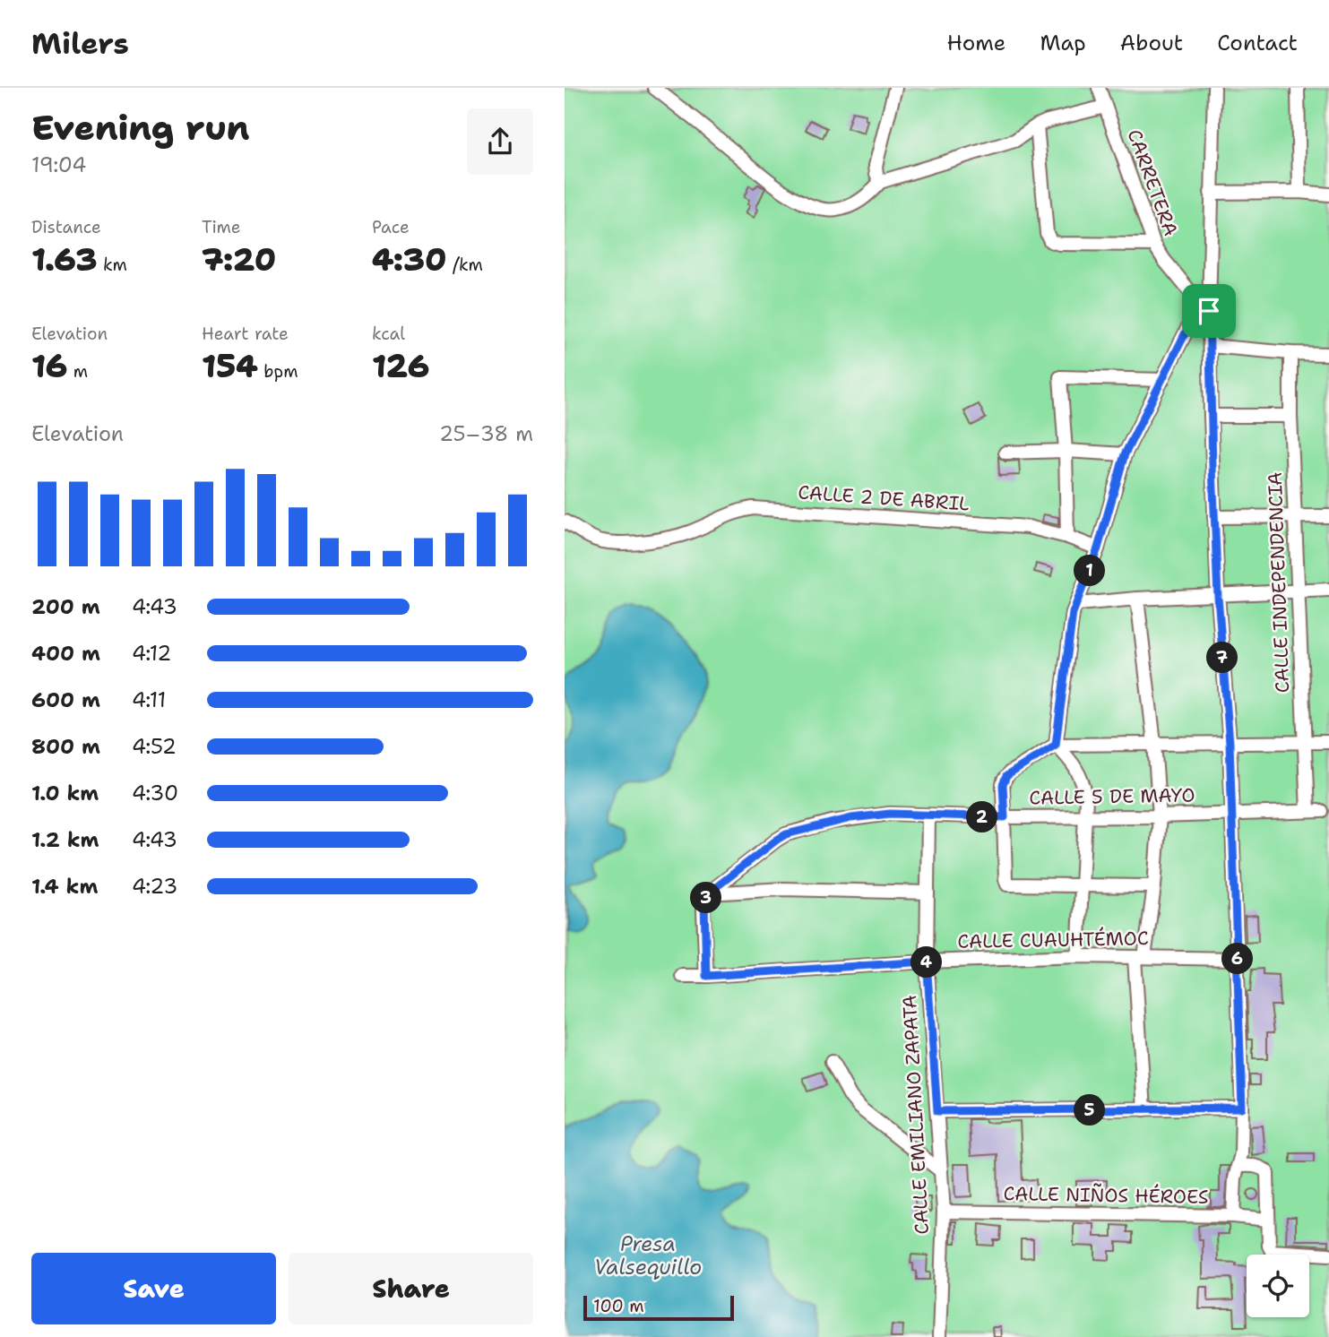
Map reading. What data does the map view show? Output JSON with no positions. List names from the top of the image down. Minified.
{"streets":{"street":["CARRETERA","CALLE 2 DE ABRIL","CALLE INDEPENDENCIA","CALLE 5 DE MAYO","CALLE CUAUHTÉMOC","CALLE EMILIANO ZAPATA","CALLE NIÑOS HÉROES"]},"crossings":[["CALLE INDEPENDENCIA","CALLE 5 DE MAYO"],["CALLE 5 DE MAYO","CALLE EMILIANO ZAPATA"],["CALLE CUAUHTÉMOC","CALLE EMILIANO ZAPATA"],["CALLE EMILIANO ZAPATA","CALLE NIÑOS HÉROES"]],"water":["Presa Valsequillo"],"scale_bar":"100 m","page":{"header":"Milers","nav":["Home","Map","About","Contact"],"heading":["Evening run","19:04"],"stats":[["Distance","1.63 km"],["Time","7:20"],["Pace","4:30 /km"],["Elevation","16 m"],["Heart rate","154 bpm"],["kcal","126"]],"chart":["Elevation","25–38 m"],"pins":["1","7","2","3","6","4","5"],"list":[{"name":"200 m","note":"4:43"},{"name":"400 m","note":"4:12"},{"name":"600 m","note":"4:11"},{"name":"800 m","note":"4:52"},{"name":"1.0 km","note":"4:30"},{"name":"1.2 km","note":"4:43"},{"name":"1.4 km","note":"4:23"}],"buttons":["Save","Share"],"scale":"100 m"}}
